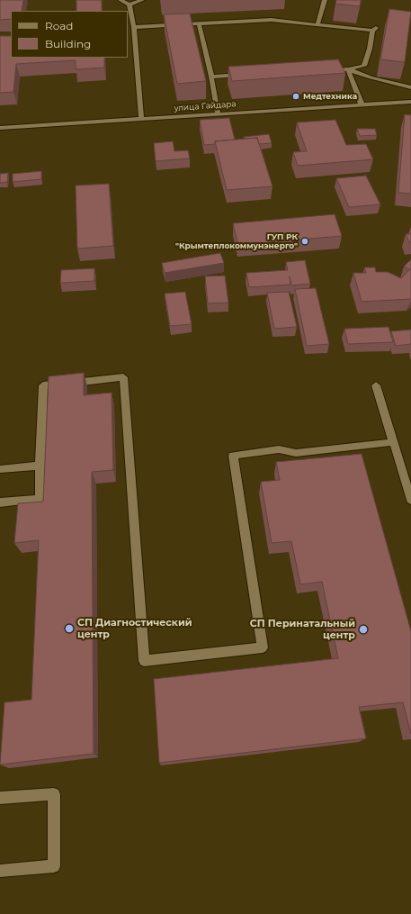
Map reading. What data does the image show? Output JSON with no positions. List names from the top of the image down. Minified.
{"streets":{"street":["улица Гайдара"]},"places":["Медтехника","ГУП РК \"Крымтеплокоммунэнерго\"","СП Диагностический центр","СП Перинатальный центр"],"legend":["Road","Building"]}
